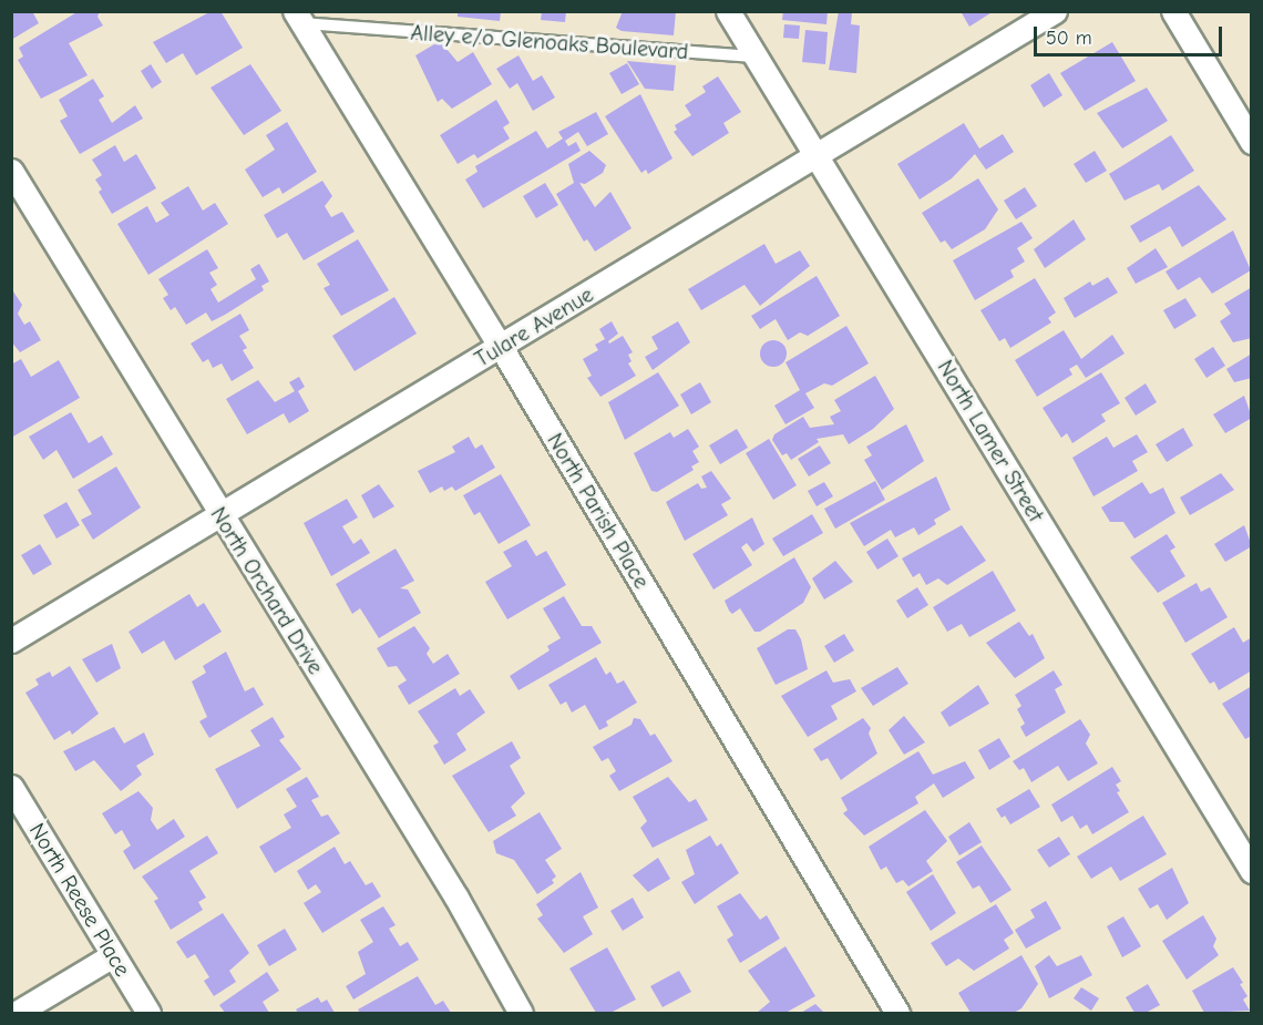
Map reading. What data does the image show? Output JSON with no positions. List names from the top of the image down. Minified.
{"streets":{"street":["Tulare Avenue","North Lamer Street","North Parish Place","North Orchard Drive","North Reese Place"],"lane":["Alley e/o Glenoaks Boulevard"]},"crossings":[["Alley e/o Glenoaks Boulevard","North Lamer Street"],["Alley e/o Glenoaks Boulevard","North Parish Place"],["Tulare Avenue","North Lamer Street"],["Tulare Avenue","North Parish Place"],["Tulare Avenue","North Orchard Drive"]],"scale_bar":"50 m"}
